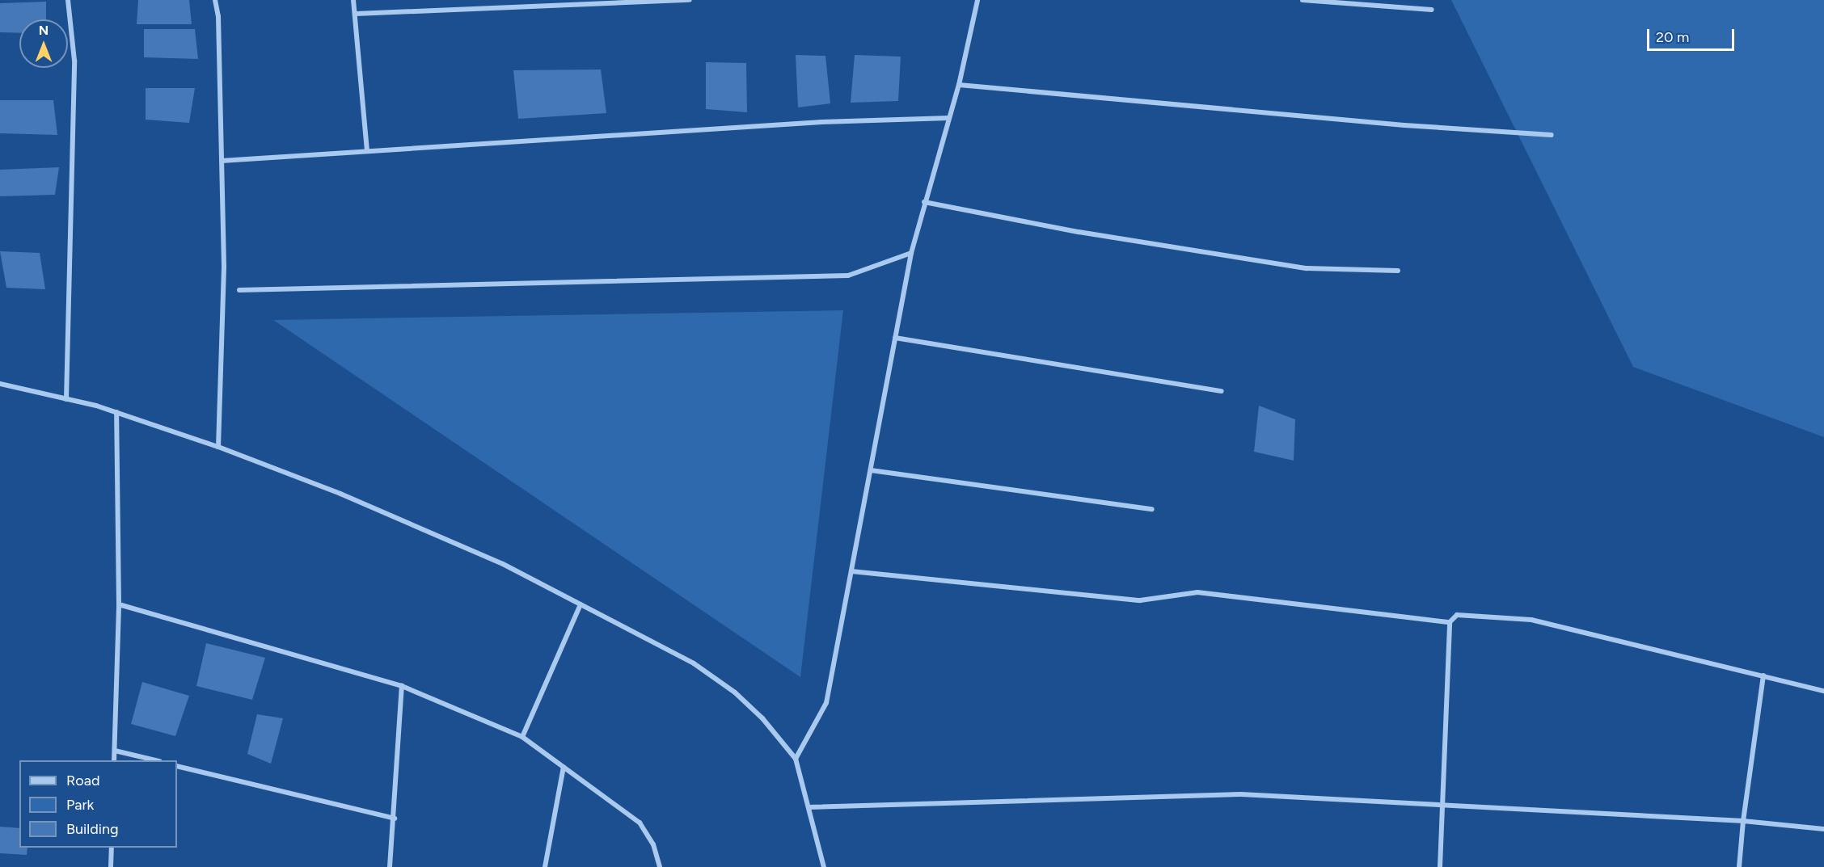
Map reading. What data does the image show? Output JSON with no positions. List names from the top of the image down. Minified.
{"legend":["Road","Park","Building"],"scale_bar":"20 m","north":"top"}
